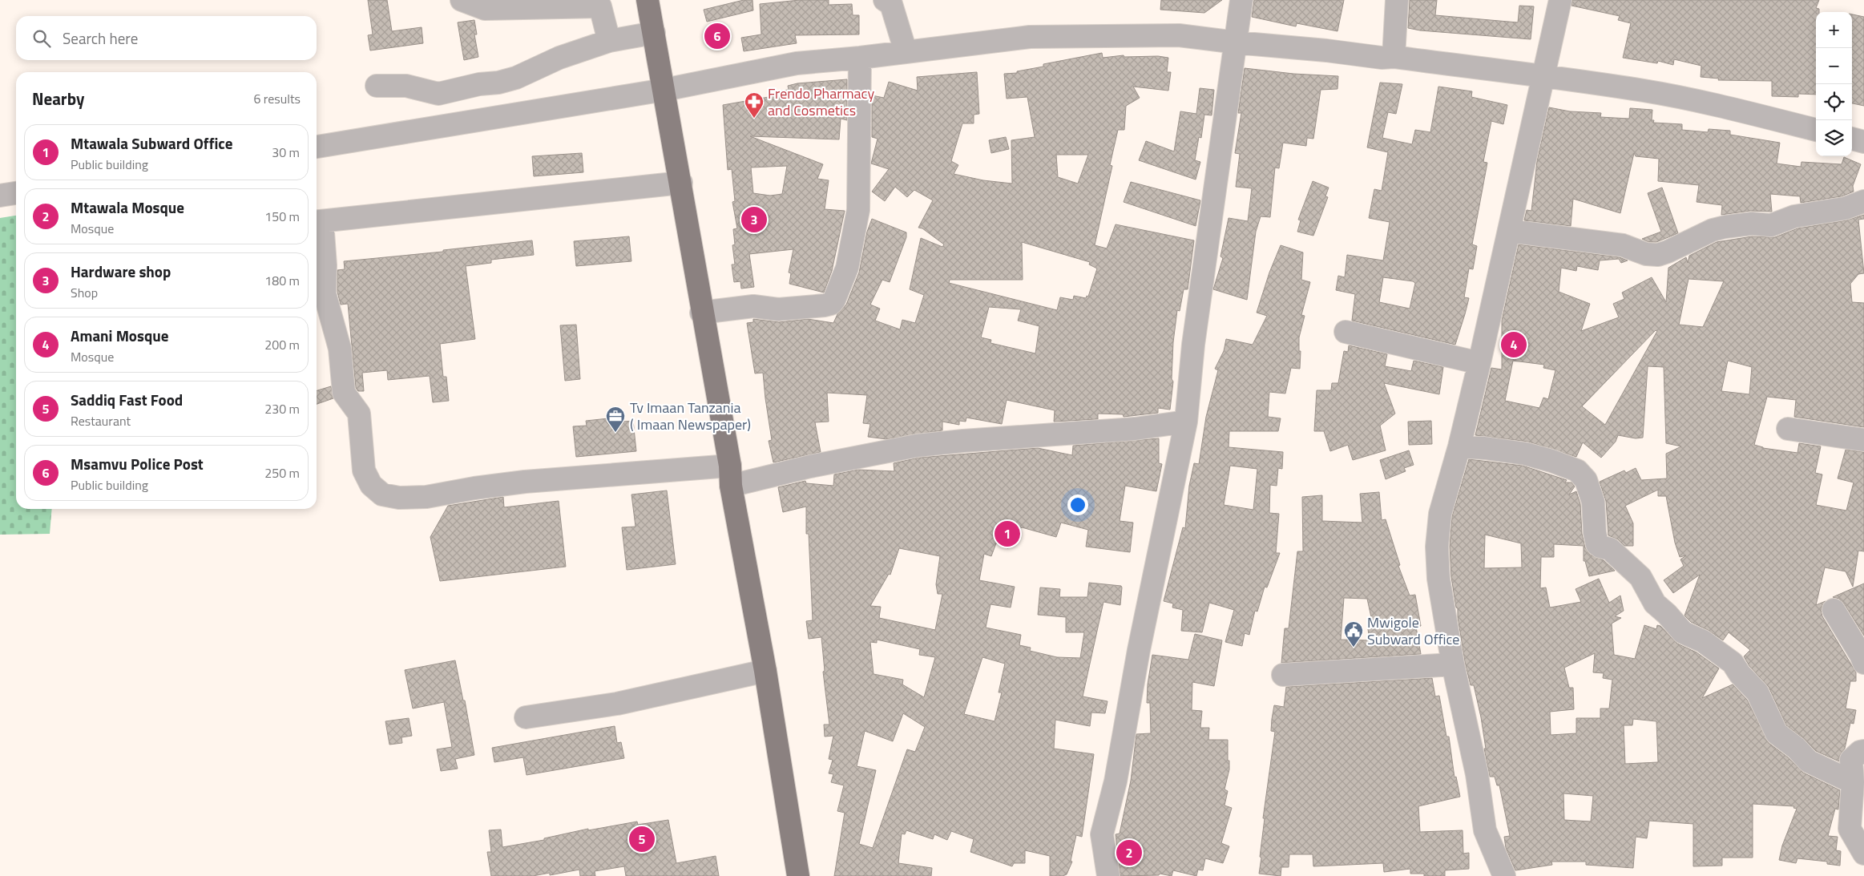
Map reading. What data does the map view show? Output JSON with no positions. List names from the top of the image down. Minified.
{"places":{"pharmacy":["Frendo Pharmacy and Cosmetics"],"office":["Tv Imaan Tanzania ( Imaan Newspaper)"],"public building":["Mwigole Subward Office"]},"page":{"map_buttons":["+","−"],"search":"Search here","pins":["6","3","4","1","5","2"],"heading":["Nearby","6 results"],"list":[{"mark":"1","name":"Mtawala Subward Office","note":"Public building","value":"30 m"},{"mark":"2","name":"Mtawala Mosque","note":"Mosque","value":"150 m"},{"mark":"3","name":"Hardware shop","note":"Shop","value":"180 m"},{"mark":"4","name":"Amani Mosque","note":"Mosque","value":"200 m"},{"mark":"5","name":"Saddiq Fast Food","note":"Restaurant","value":"230 m"},{"mark":"6","name":"Msamvu Police Post","note":"Public building","value":"250 m"}]}}
